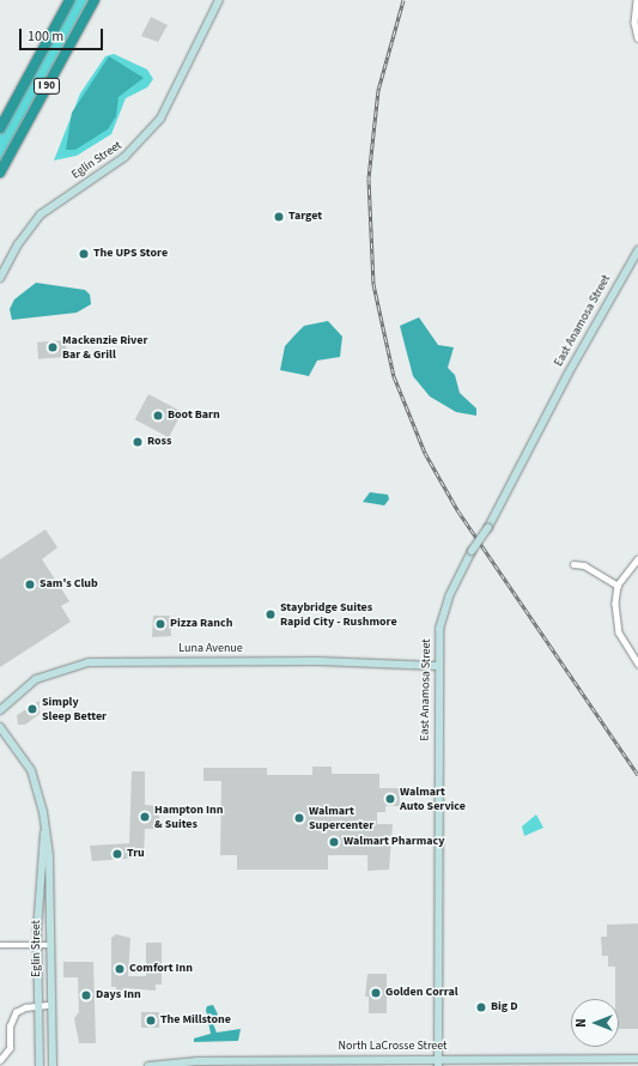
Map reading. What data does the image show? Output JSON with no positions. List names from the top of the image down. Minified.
{"streets":{"highway":["I 90"],"street":["Eglin Street","East Anamosa Street","Luna Avenue","North LaCrosse Street"]},"crossings":[["East Anamosa Street","Luna Avenue"],["East Anamosa Street","North LaCrosse Street"]],"places":["Target","The UPS Store","Mackenzie River Bar & Grill","Boot Barn","Ross","Sam's Club","Staybridge Suites Rapid City - Rushmore","Pizza Ranch","Simply Sleep Better","Walmart Auto Service","Hampton Inn & Suites","Walmart Supercenter","Walmart Pharmacy","Tru","Comfort Inn","Golden Corral","Days Inn","Big D","The Millstone"],"scale_bar":"100 m","north":"left"}
